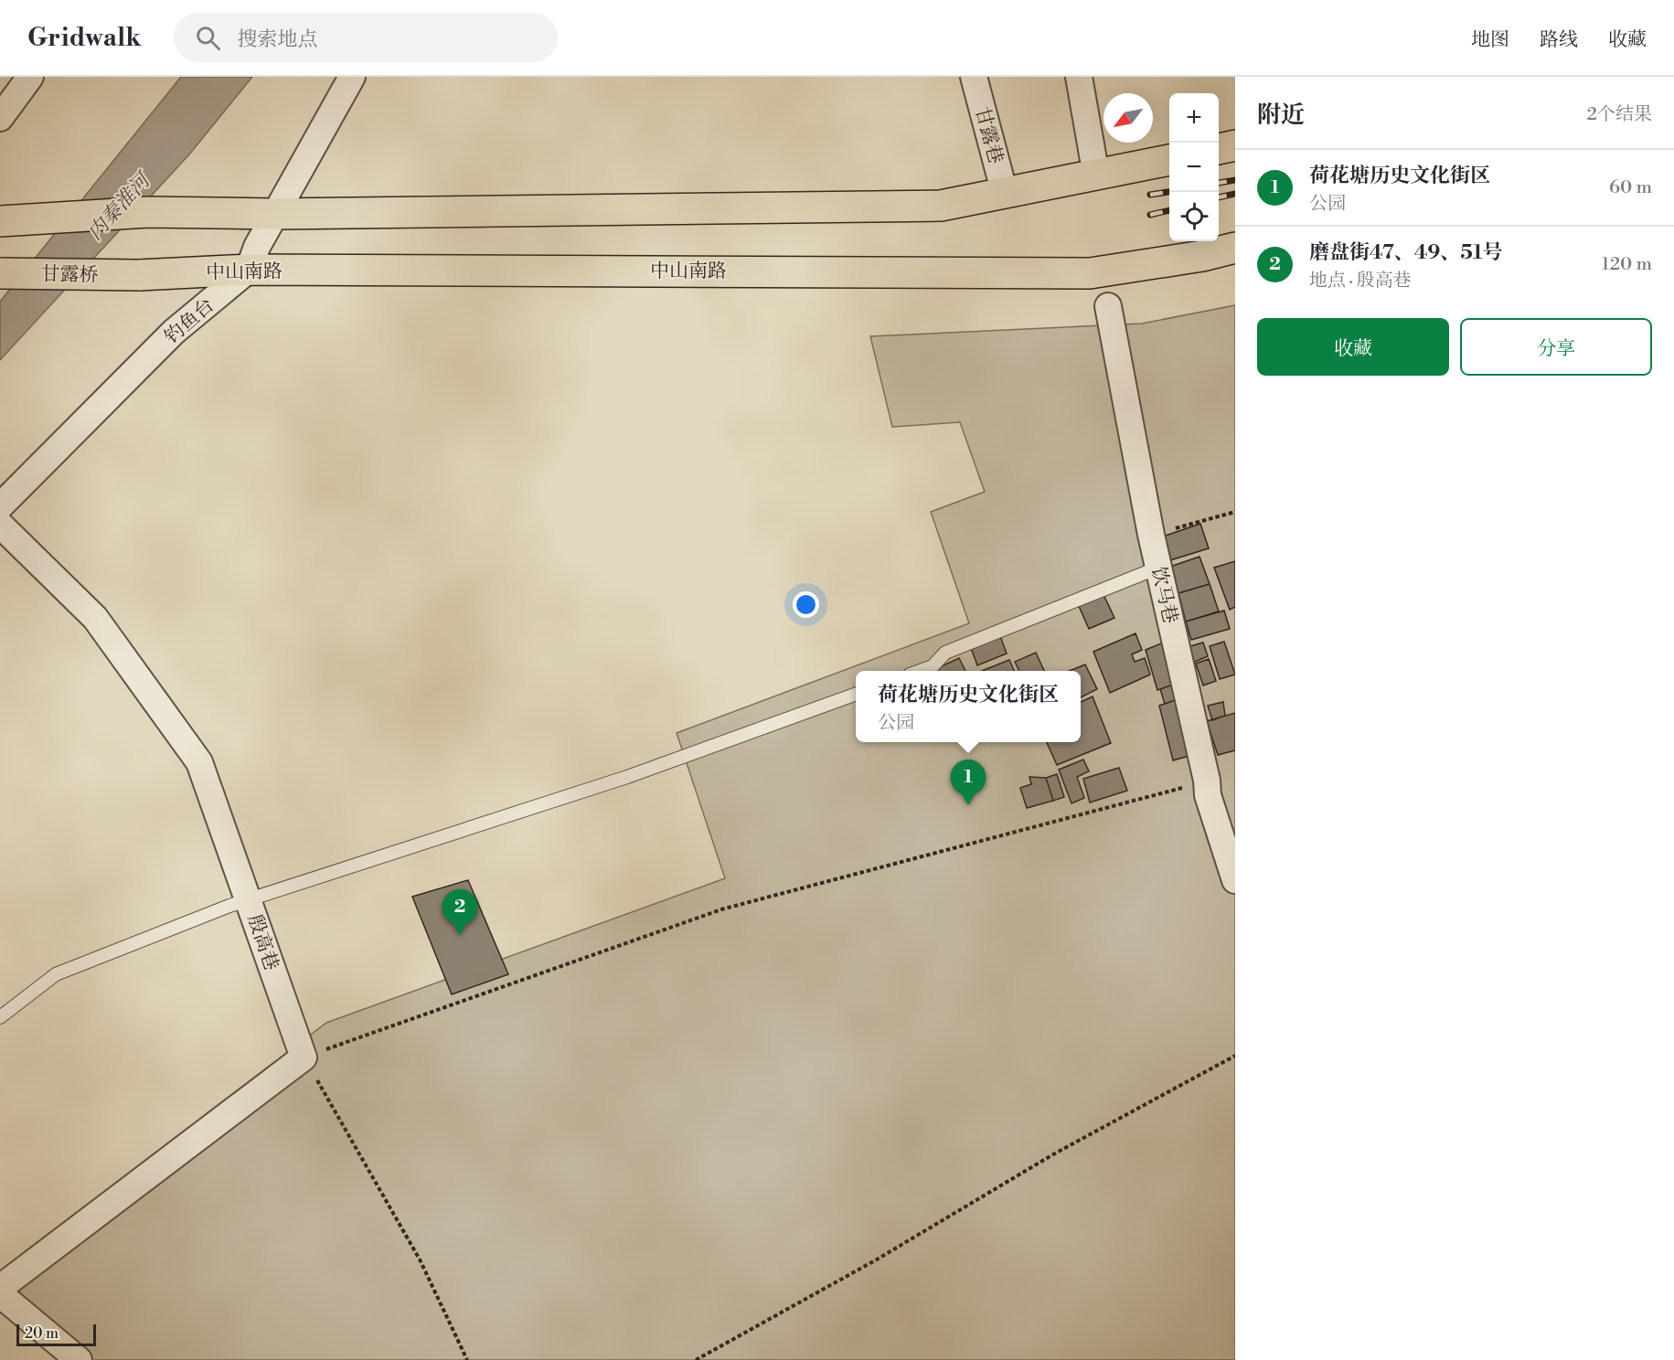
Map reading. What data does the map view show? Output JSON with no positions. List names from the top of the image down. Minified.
{"streets":{"main road":["中山南路","甘露桥"],"street":["甘露巷","钓鱼台","饮马巷","殷高巷"]},"crossings":[["中山南路","甘露桥"],["中山南路","钓鱼台"]],"water":["内秦淮河"],"scale_bar":"20 m","north":"bottom left","page":{"header":"Gridwalk","search":"搜索地点","nav":["地图","路线","收藏"],"heading":["附近","2个结果"],"map_buttons":["+","−"],"list":[{"mark":"1","name":"荷花塘历史文化街区","note":"公园","value":"60 m"},{"mark":"2","name":"磨盘街47、49、51号","note":"地点 · 殷高巷","value":"120 m"}],"buttons":["收藏","分享"],"popup":["荷花塘历史文化街区","公园"],"pins":["1","2"],"scale":"20 m"}}
